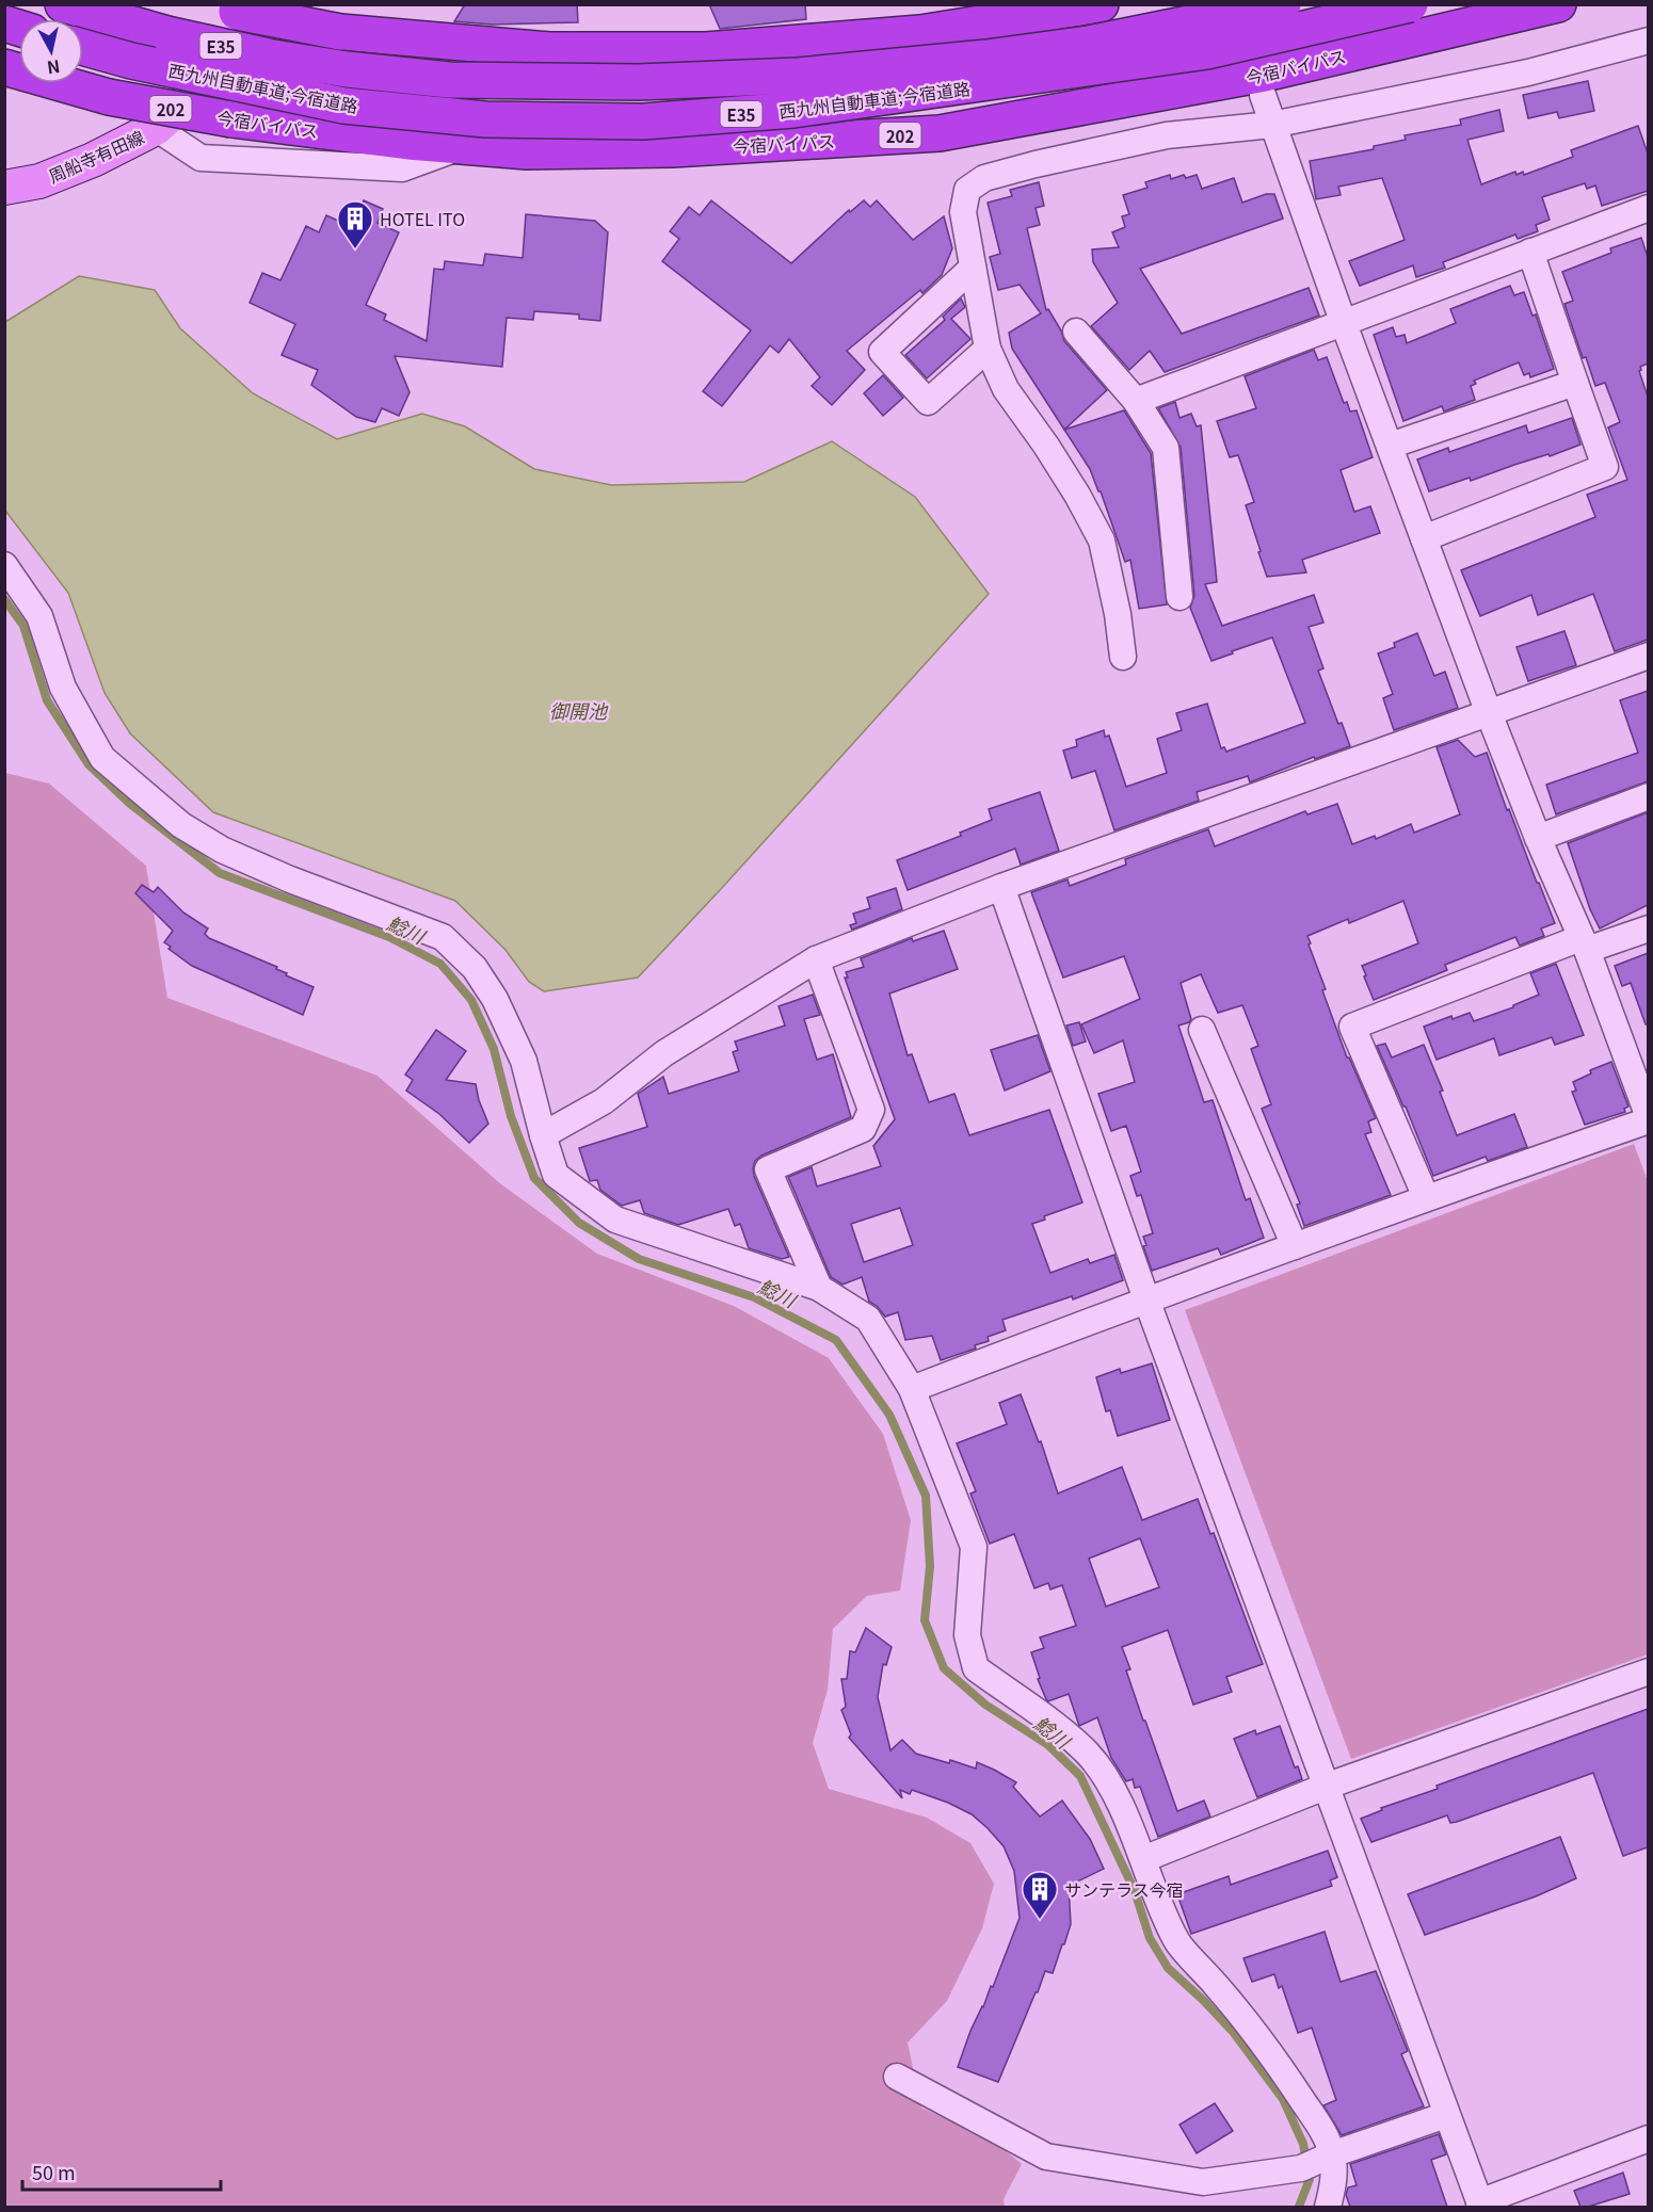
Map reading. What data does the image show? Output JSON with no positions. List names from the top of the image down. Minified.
{"streets":{"highway":["E35","今宿バイパス","西九州自動車道;今宿道路","202"],"main road":["周船寺有田線"]},"water":["御開池","鯰川"],"places":{"building":["HOTEL ITO","サンテラス今宿"]},"scale_bar":"50 m","north":"bottom"}
